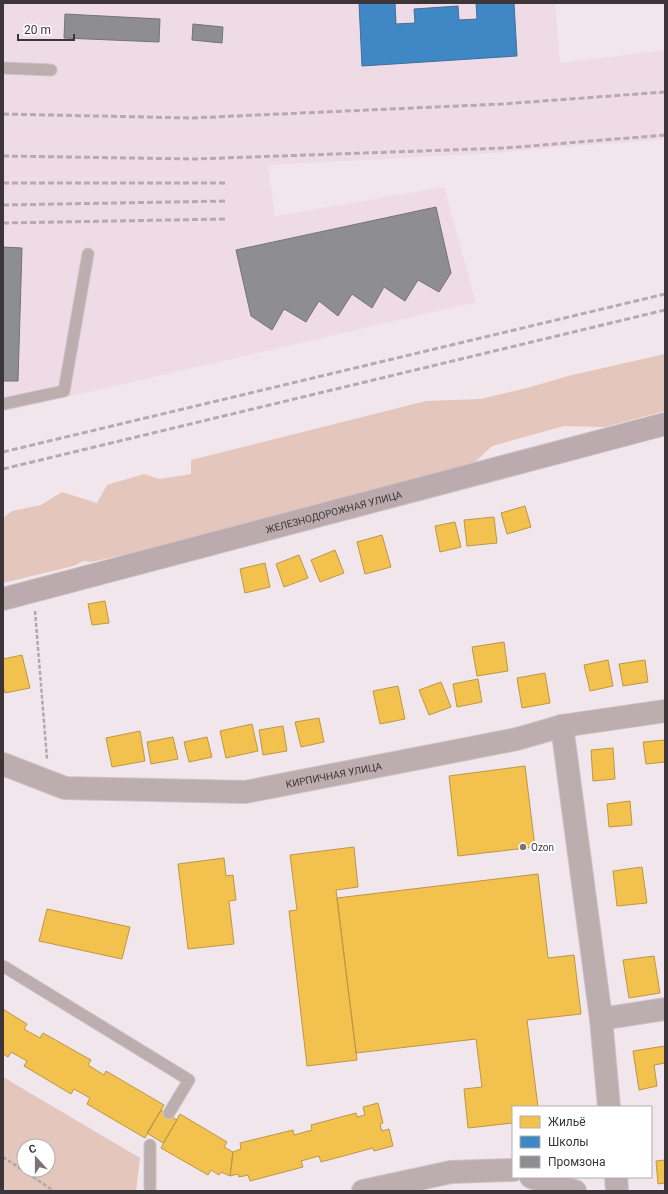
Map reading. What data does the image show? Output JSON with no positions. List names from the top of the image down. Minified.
{"streets":{"street":["ЖЕЛЕЗНОДОРОЖНАЯ УЛИЦА","КИРПИЧНАЯ УЛИЦА"]},"places":["Ozon"],"legend":["Жильё","Школы","Промзона"],"scale_bar":"20 m","north":"top"}
